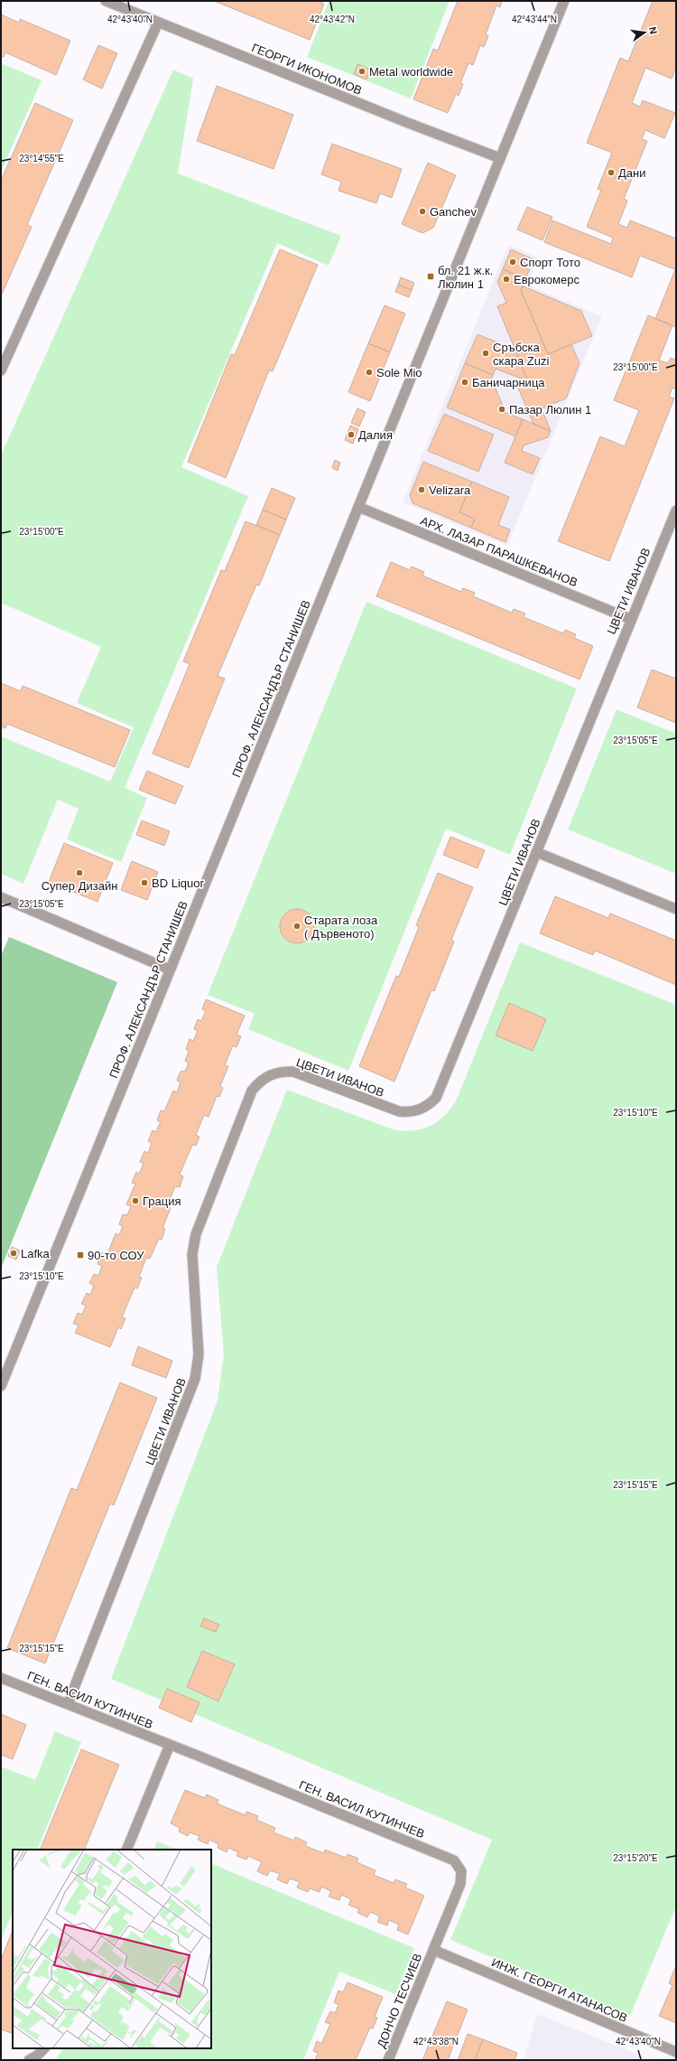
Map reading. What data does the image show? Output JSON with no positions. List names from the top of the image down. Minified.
{"streets":{"street":["ГЕОРГИ ИКОНОМОВ","АРХ. ЛАЗАР ПАРАШКЕВАНОВ","ЦВЕТИ ИВАНОВ","ПРОФ. АЛЕКСАНДЪР СТАНИШЕВ","ГЕН. ВАСИЛ КУТИНЧЕВ","ИНЖ. ГЕОРГИ АТАНАСОВ","ДОНЧО ТЕСЧИЕВ"]},"crossings":[["ГЕОРГИ ИКОНОМОВ","ПРОФ. АЛЕКСАНДЪР СТАНИШЕВ"],["АРХ. ЛАЗАР ПАРАШКЕВАНОВ","ЦВЕТИ ИВАНОВ"],["АРХ. ЛАЗАР ПАРАШКЕВАНОВ","ПРОФ. АЛЕКСАНДЪР СТАНИШЕВ"],["ЦВЕТИ ИВАНОВ","ГЕН. ВАСИЛ КУТИНЧЕВ"],["ГЕН. ВАСИЛ КУТИНЧЕВ","ИНЖ. ГЕОРГИ АТАНАСОВ"],["ГЕН. ВАСИЛ КУТИНЧЕВ","ДОНЧО ТЕСЧИЕВ"],["ИНЖ. ГЕОРГИ АТАНАСОВ","ДОНЧО ТЕСЧИЕВ"]],"places":{"other":["Metal worldwide","Дани","Ganchev","Спорт Тото","Еврокомерс","Сръбска скара Zuzi","Sole Mio","Баничарница","Пазар Люлин 1","Далия","Velizara","Супер Дизайн","BD Liquor","Старата лоза ( Дървеното)","Грация","Lafka"],"transit":["бл. 21 ж.к. Люлин 1","90-то СОУ"]},"north":"right","coordinates":["42°43'40\"N","42°43'42\"N","42°43'44\"N","23°14'55\"E","23°15'00\"E","23°15'05\"E","23°15'10\"E","23°15'15\"E","23°15'20\"E","42°43'38\"N"]}
